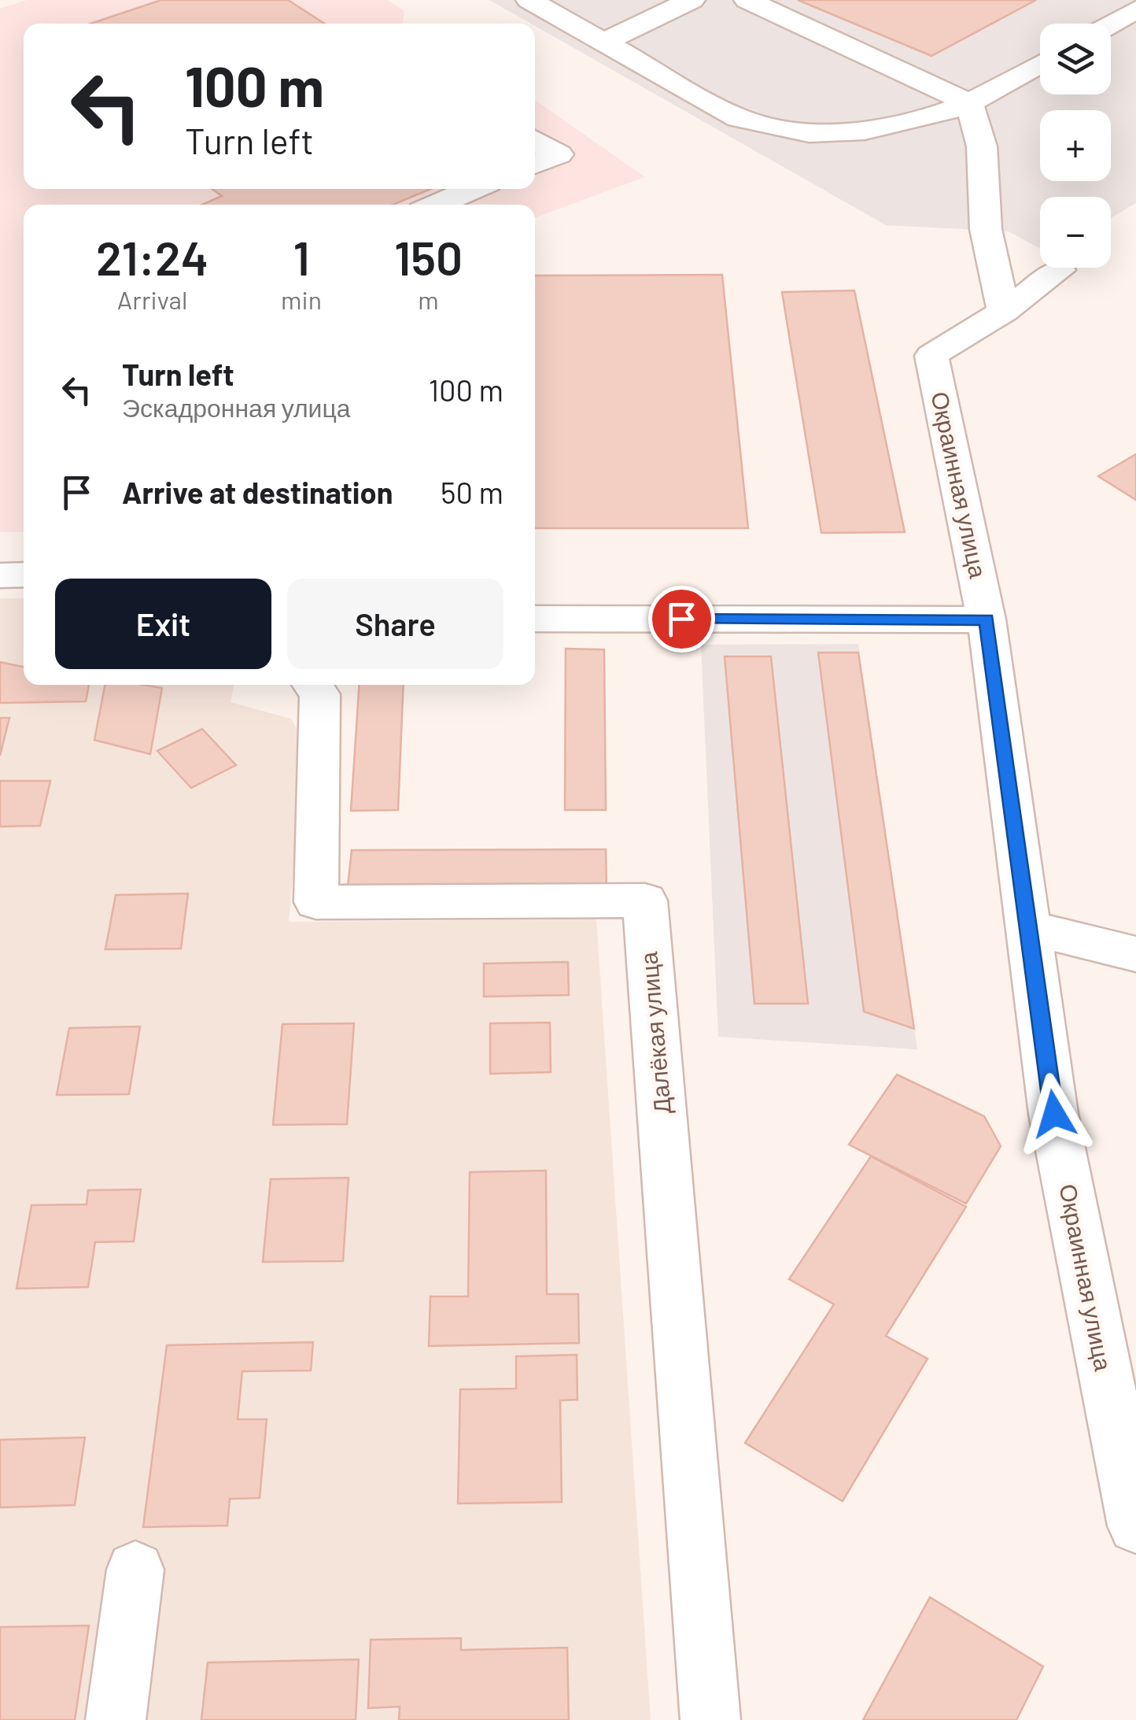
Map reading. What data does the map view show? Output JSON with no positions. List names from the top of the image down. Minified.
{"streets":{"street":["Окраинная улица","Далёкая улица"]},"page":{"map_buttons":["+","−"],"turn":["100 m","Turn left"],"eta":["21:24","Arrival","1","min","150","m"],"list":[{"name":"Turn left","note":"Эскадронная улица","value":"100 m"},{"name":"Arrive at destination","value":"50 m"}],"buttons":["Exit","Share"]}}
